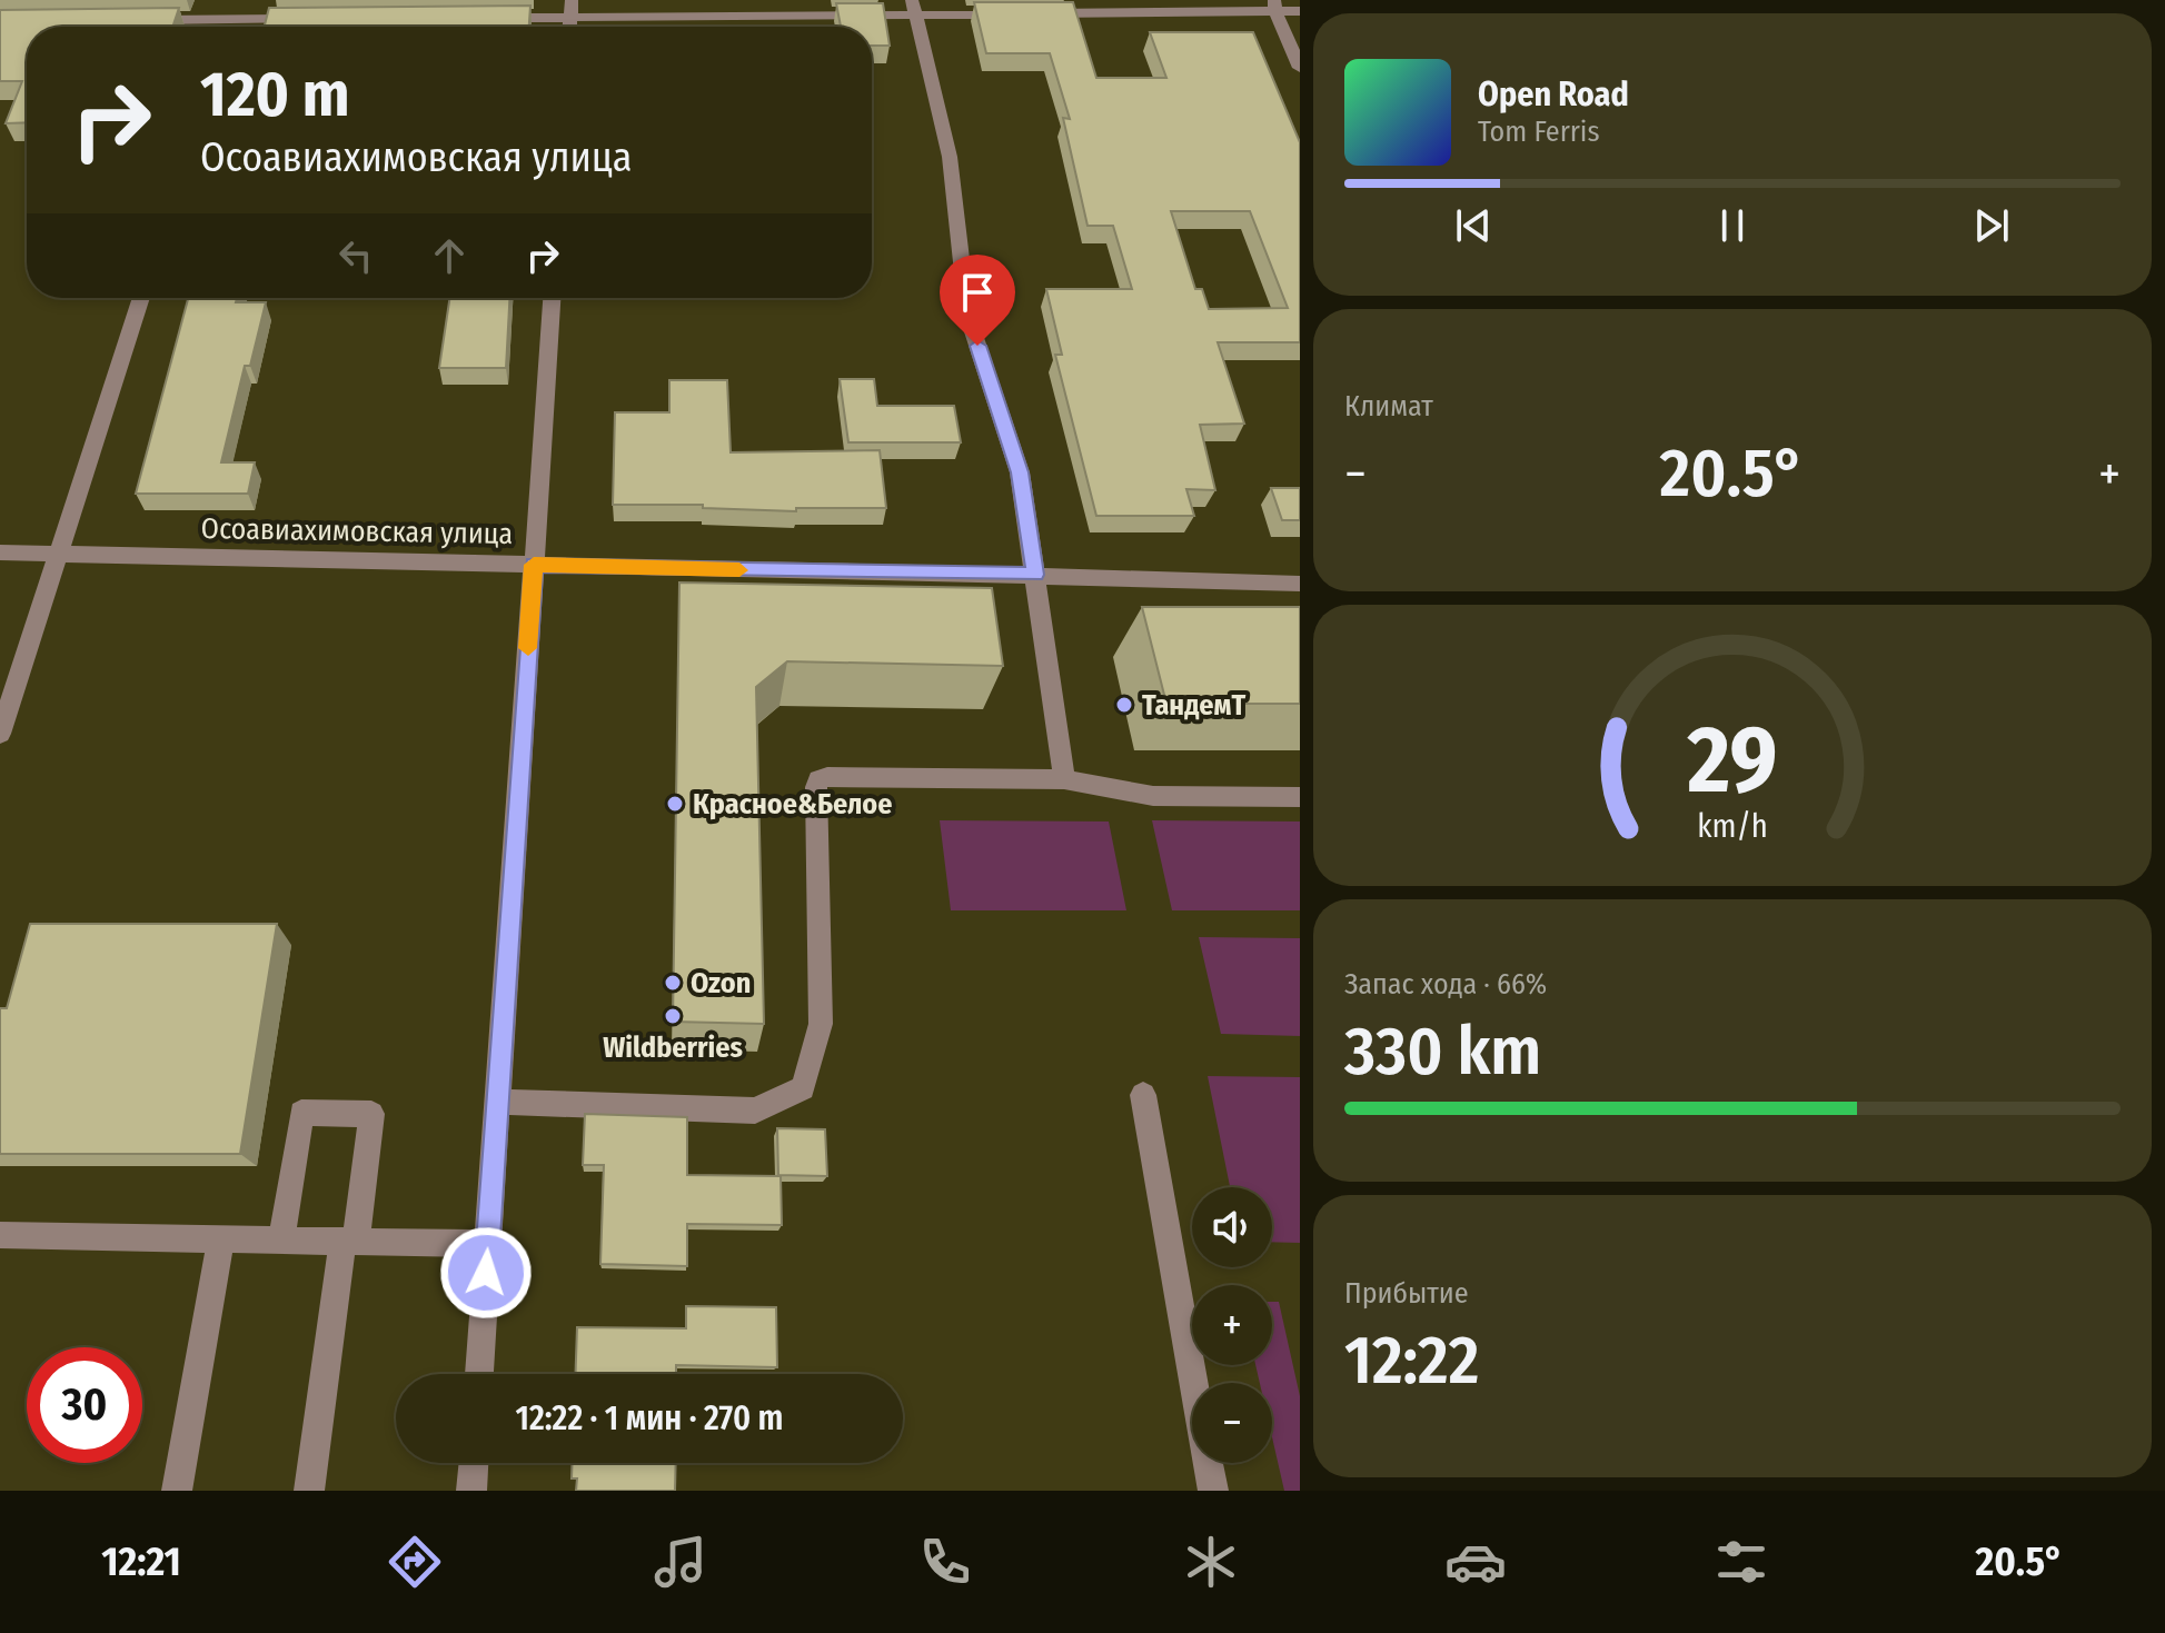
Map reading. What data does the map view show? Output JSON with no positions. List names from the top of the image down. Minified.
{"streets":{"street":["Осоавиахимовская улица"]},"places":["ТандемТ","Красное&Белое","Ozon","Wildberries"],"page":{"turn":["120 m","Осоавиахимовская улица"],"song":["Open Road","Tom Ferris"],"tile":["Климат",["Запас хода · 66%","330 km"],["Прибытие","12:22"]],"heat":["−","20.5°","+"],"map_buttons":["+","−"],"limit":"30","trip":"12:22 · 1 мин · 270 m","tabs":["12:21","20.5°"],"gauge":["29","km/h"]}}
